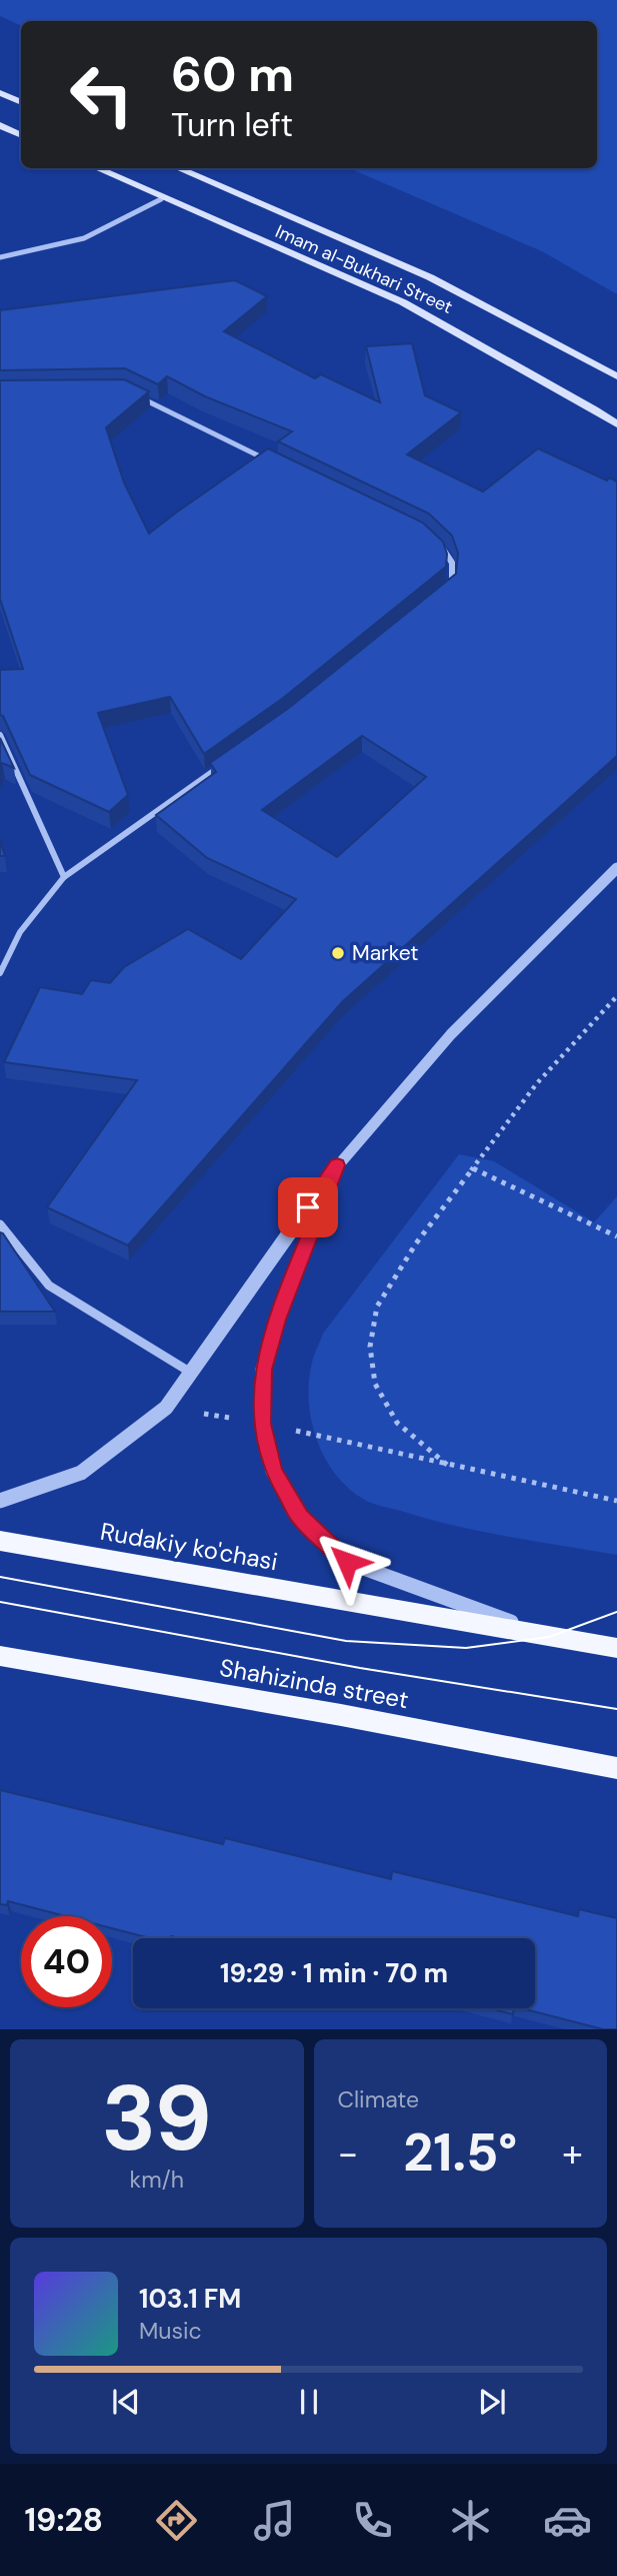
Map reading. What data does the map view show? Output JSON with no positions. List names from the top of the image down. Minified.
{"streets":{"main road":["Imam al-Bukhari Street","Rudakiy ko'chasi","Shahizinda street"]},"places":["Market"],"page":{"turn":["60 m","Turn left"],"limit":"40","trip":"19:29 · 1 min · 70 m","tile":[["39","km/h"],"Climate"],"heat":["−","21.5°","+"],"song":["103.1 FM","Music"],"tabs":"19:28"}}
